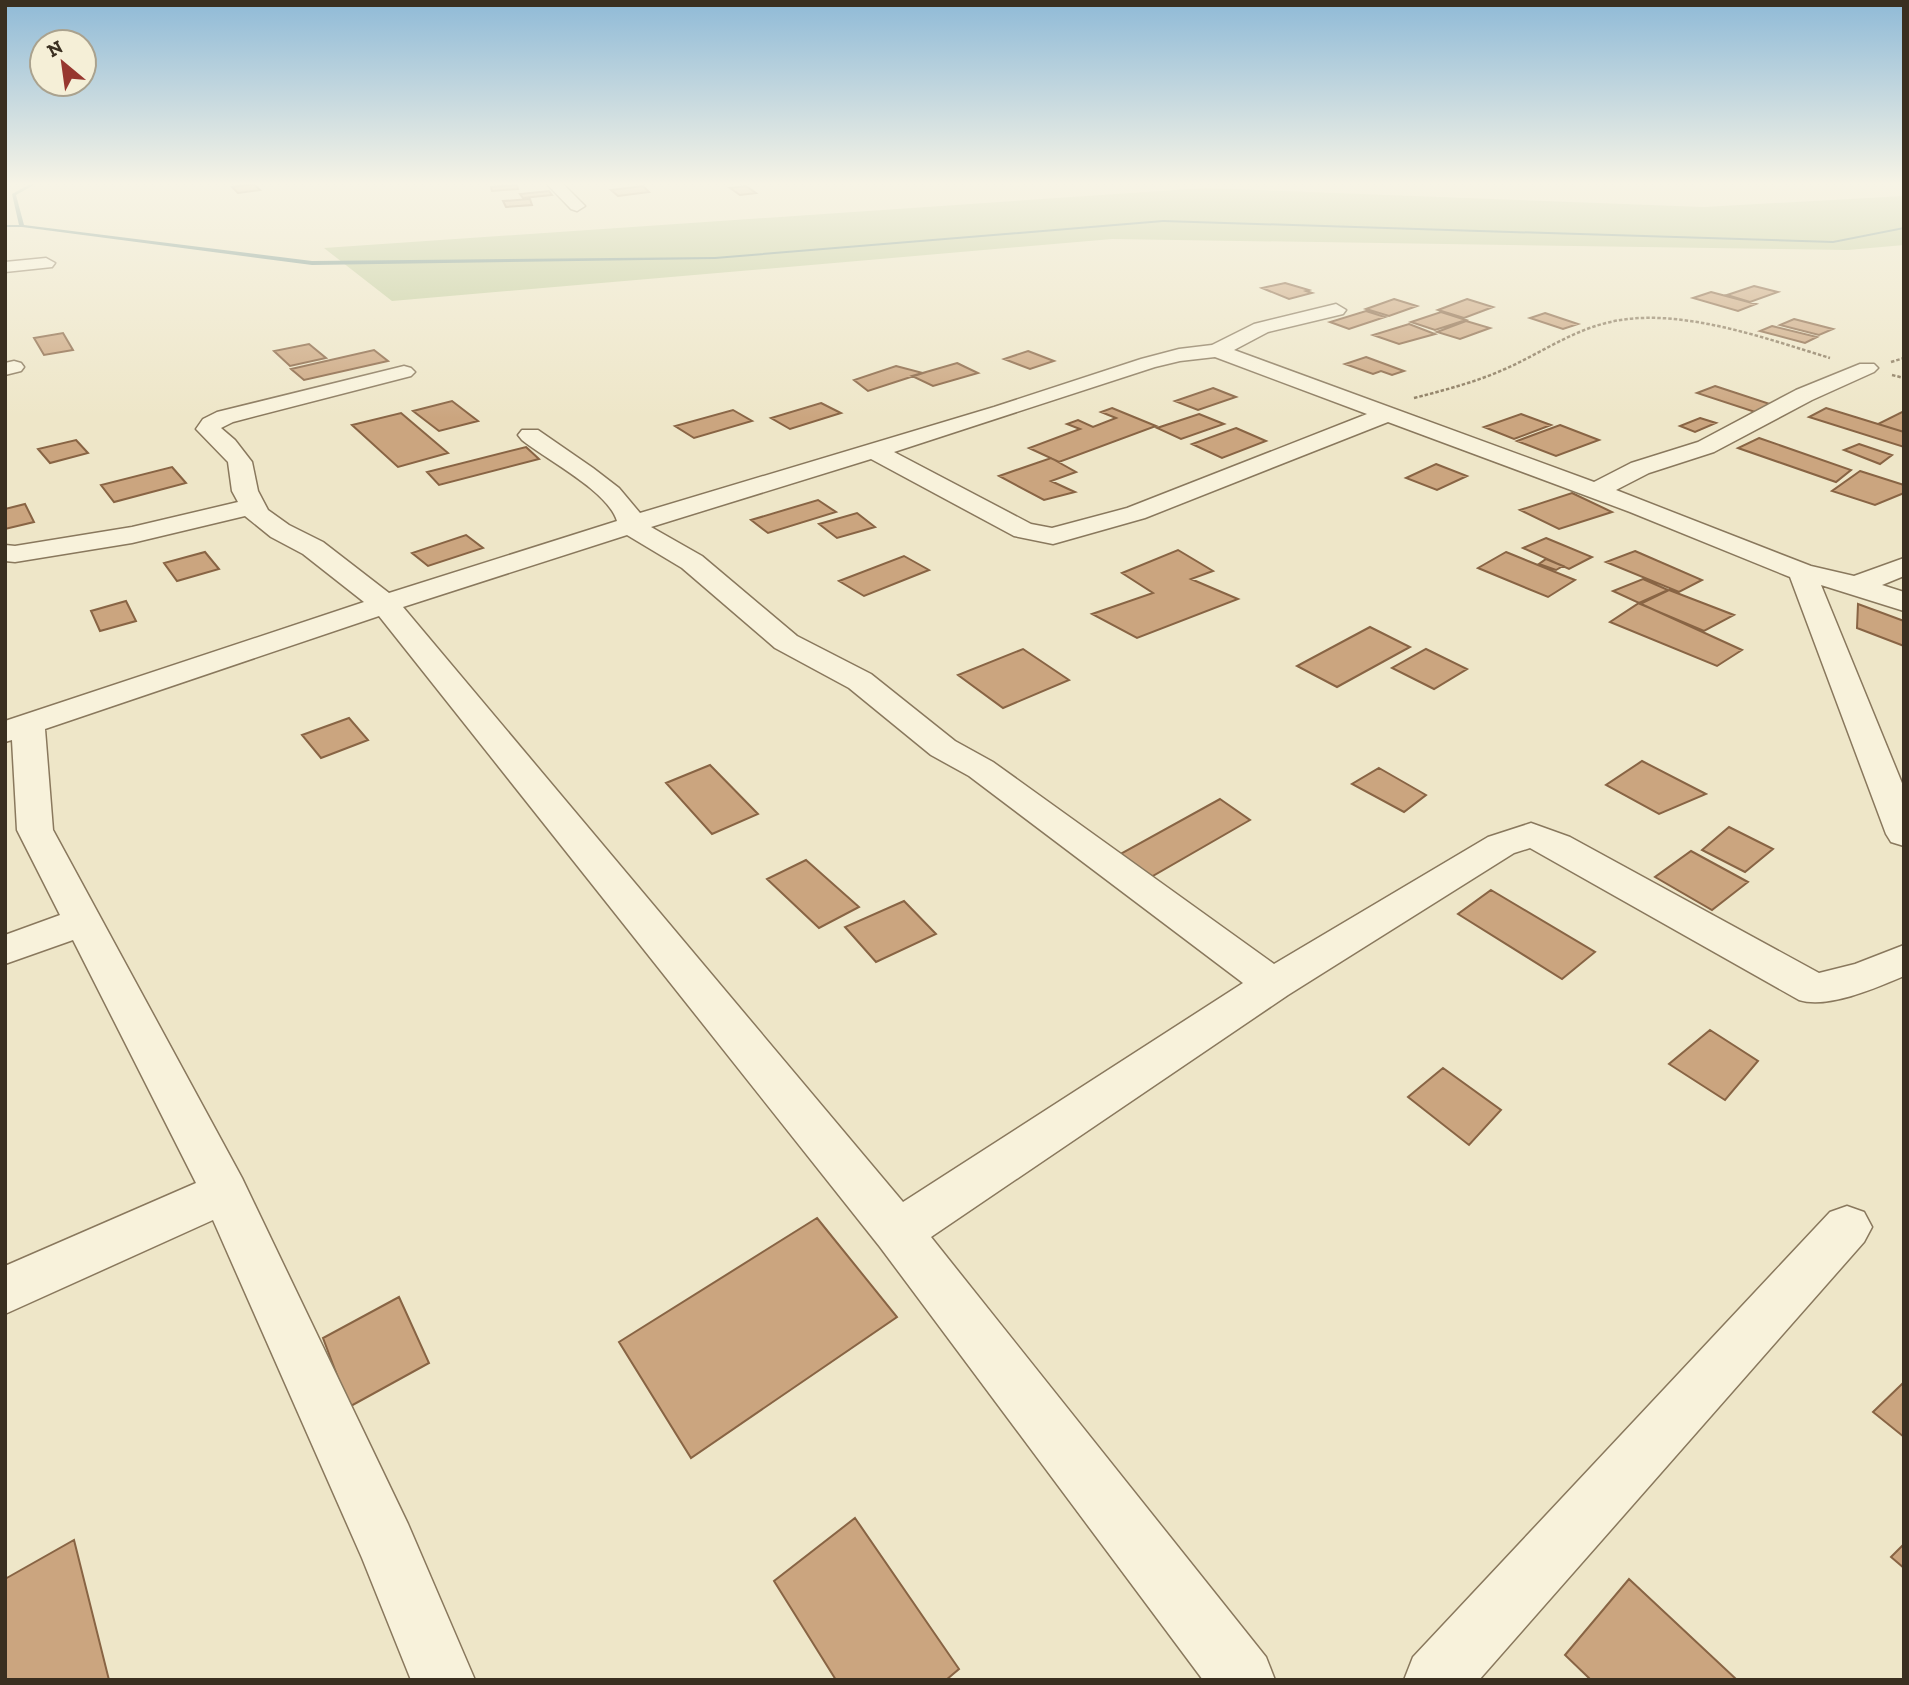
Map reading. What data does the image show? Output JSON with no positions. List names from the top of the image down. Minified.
{"north":"top left"}
